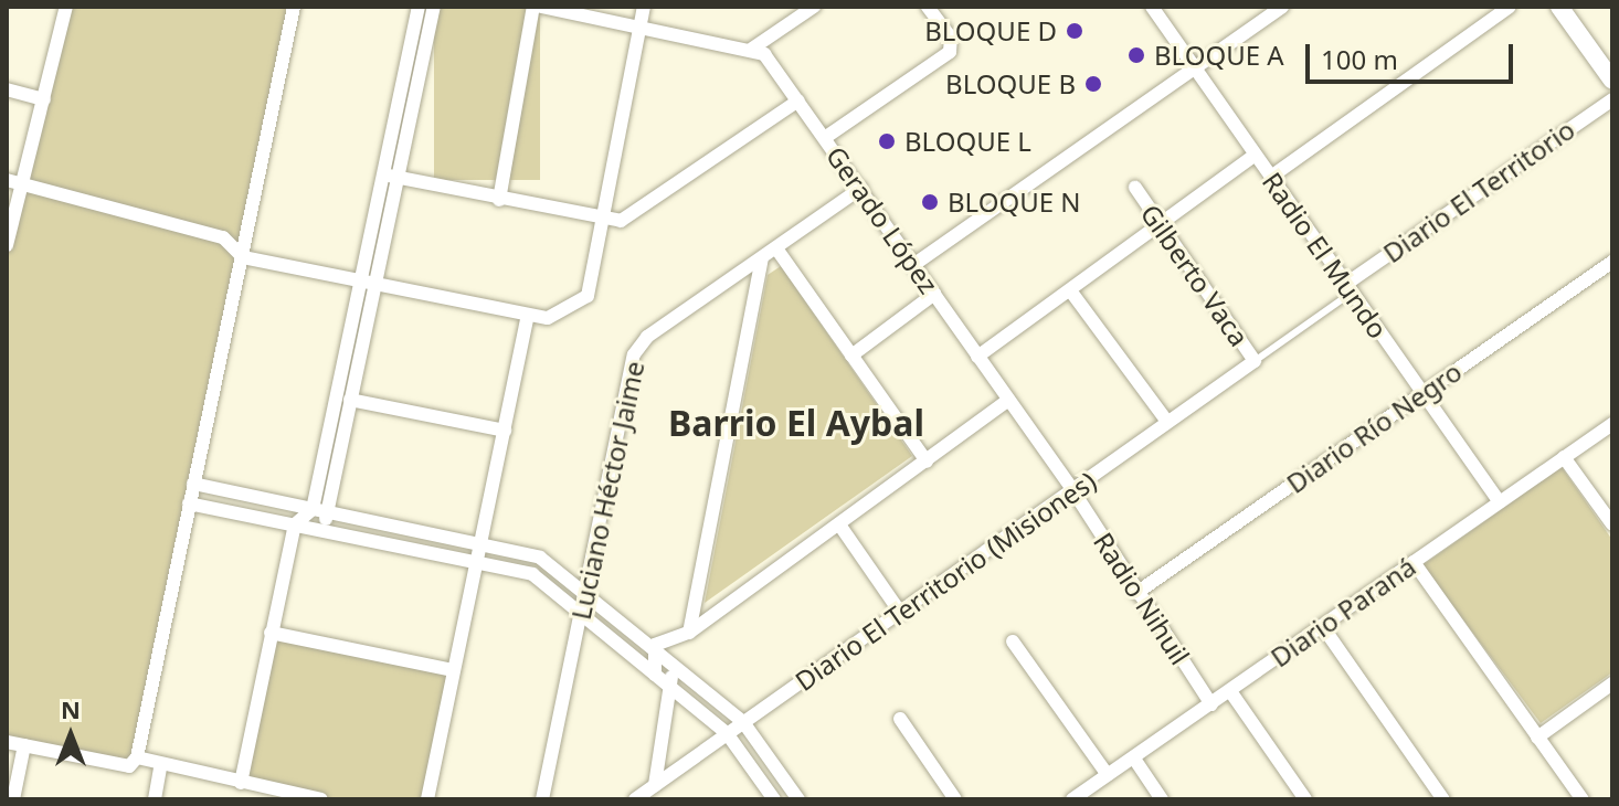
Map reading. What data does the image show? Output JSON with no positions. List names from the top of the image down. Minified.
{"streets":{"street":["Diario El Territorio","Gerado López","Radio El Mundo","Gilberto Vaca","Diario Río Negro","Luciano Héctor Jaime","Diario El Territorio (Misiones)","Radio Nihuil","Diario Paraná"]},"crossings":[["Diario El Territorio","Radio El Mundo"],["Gerado López","Luciano Héctor Jaime"],["Gerado López","Diario El Territorio (Misiones)"],["Gerado López","Radio Nihuil"],["Radio El Mundo","Diario Río Negro"],["Radio El Mundo","Diario Paraná"],["Gilberto Vaca","Diario El Territorio (Misiones)"],["Diario Río Negro","Radio Nihuil"],["Diario El Territorio (Misiones)","Radio Nihuil"],["Radio Nihuil","Diario Paraná"]],"districts":["Barrio El Aybal"],"places":["BLOQUE D","BLOQUE A","BLOQUE B","BLOQUE L","BLOQUE N"],"scale_bar":"100 m","north":"top"}
